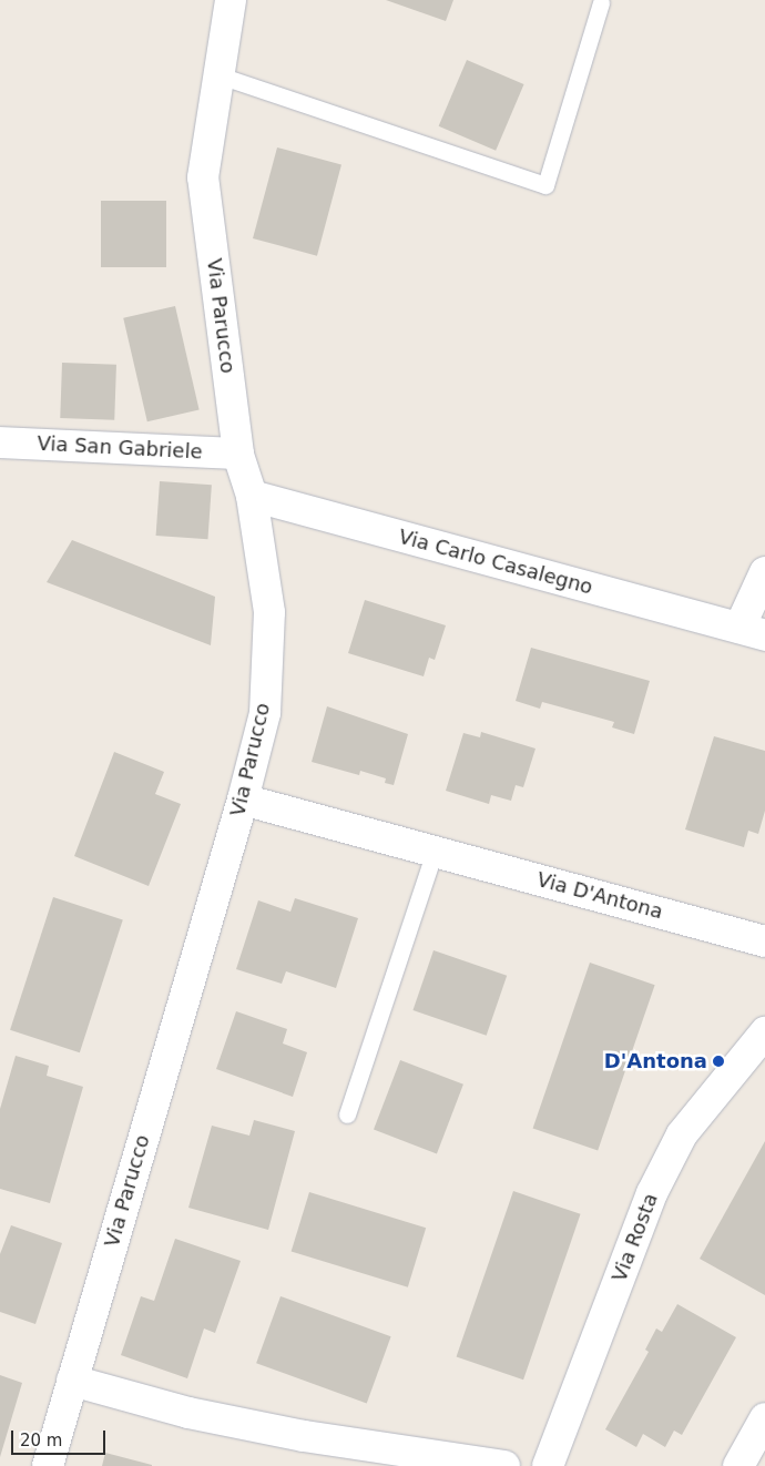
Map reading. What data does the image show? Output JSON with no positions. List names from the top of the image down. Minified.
{"streets":{"street":["Via Parucco","Via San Gabriele","Via Carlo Casalegno","Via D'Antona","Via Rosta"]},"crossings":[["Via Parucco","Via San Gabriele"],["Via Parucco","Via Carlo Casalegno"],["Via Parucco","Via D'Antona"]],"places":["D'Antona"],"scale_bar":"20 m"}
